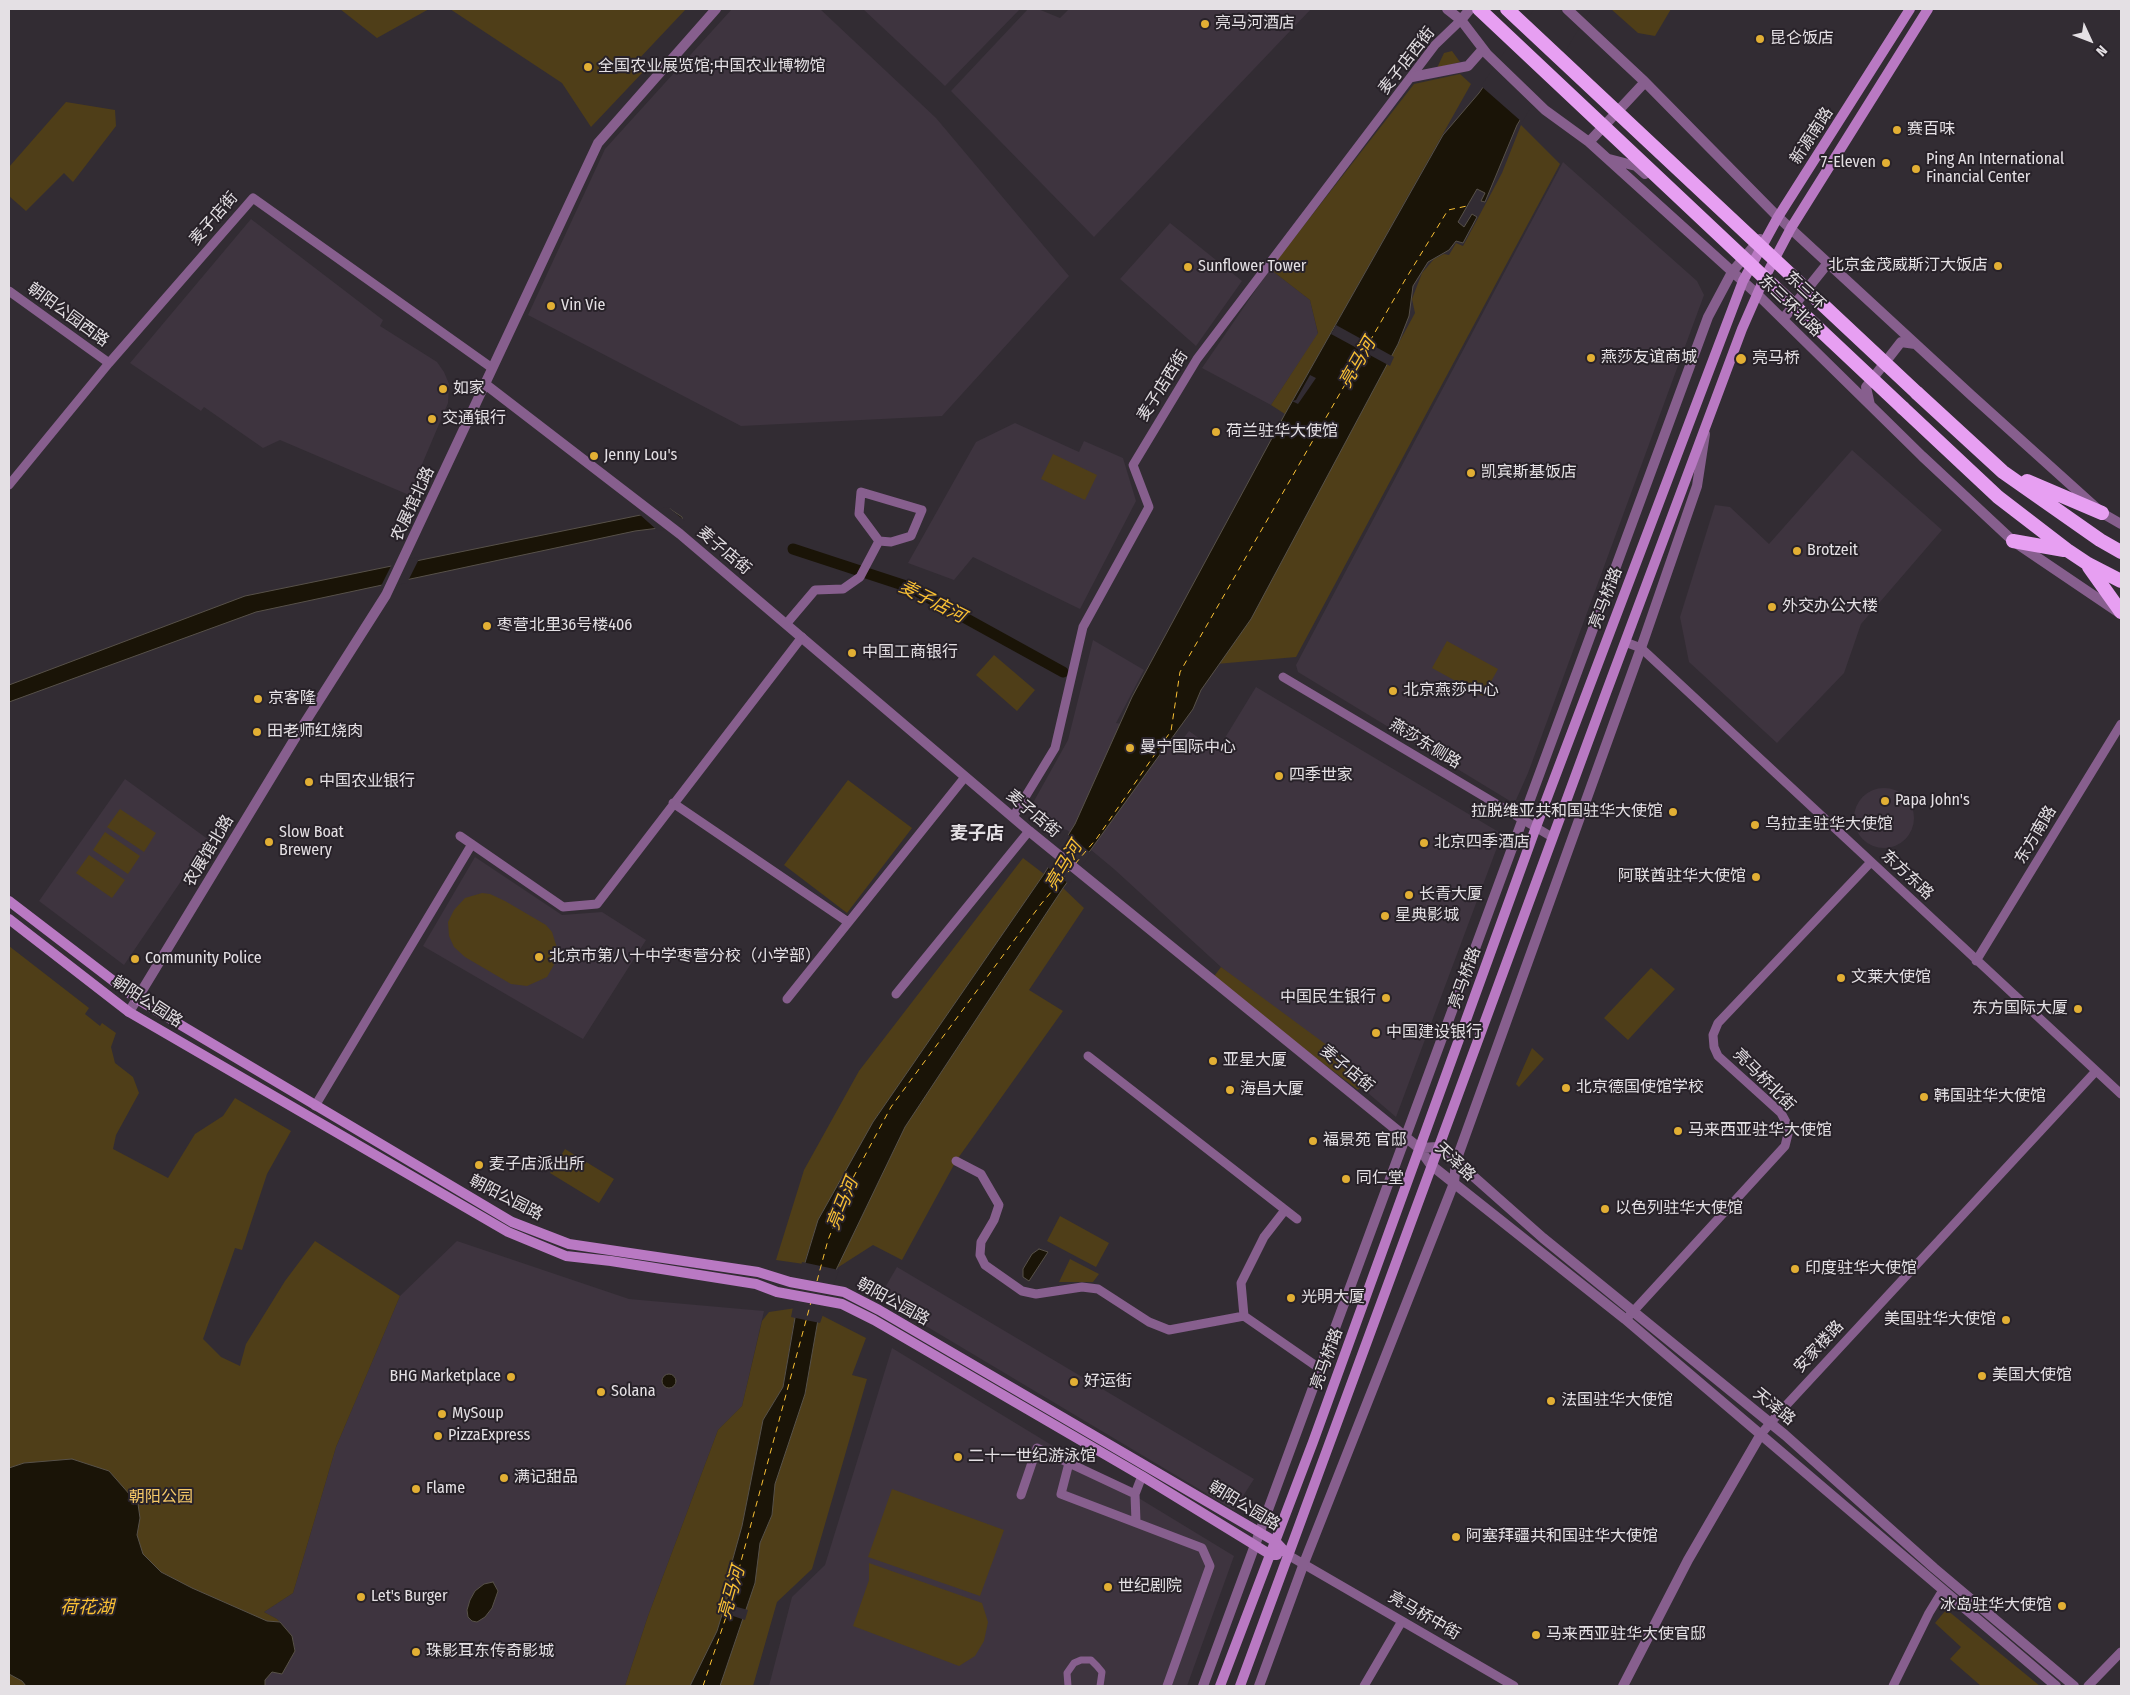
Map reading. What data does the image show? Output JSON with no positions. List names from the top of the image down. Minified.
{"streets":{"highway":["东三环"],"main road":["新源南路","亮马桥路","朝阳公园路"],"street":["麦子店西街","麦子店街","东三环北路","朝阳公园西路","农展馆北路","燕莎东侧路","东方南路","东方东路","亮马桥北街","天泽路","安家楼路","亮马桥中街"]},"crossings":[["麦子店西街","麦子店街"],["麦子店西街","东三环北路"],["新源南路","东三环北路"],["新源南路","亮马桥路"],["麦子店街","朝阳公园西路"],["麦子店街","农展馆北路"],["麦子店街","亮马桥路"],["麦子店街","天泽路"],["东三环北路","亮马桥路"],["农展馆北路","朝阳公园路"],["亮马桥路","燕莎东侧路"],["亮马桥路","东方东路"],["亮马桥路","朝阳公园路"],["亮马桥路","天泽路"],["亮马桥路","亮马桥中街"],["东方南路","东方东路"],["东方东路","亮马桥北街"],["东方东路","安家楼路"],["朝阳公园路","亮马桥中街"],["亮马桥北街","天泽路"],["天泽路","安家楼路"]],"districts":["麦子店"],"water":["亮马河","麦子店河","荷花湖"],"parks":["朝阳公园"],"places":["亮马河酒店","昆仑饭店","全国农业展览馆;中国农业博物馆","赛百味","7-Eleven","Ping An International Financial Center","北京金茂威斯汀大饭店","Sunflower Tower","Vin Vie","燕莎友谊商城","亮马桥","如家","交通银行","荷兰驻华大使馆","Jenny Lou's","凯宾斯基饭店","Brotzeit","外交办公大楼","枣营北里36号楼406","中国工商银行","北京燕莎中心","京客隆","田老师红烧肉","曼宁国际中心","四季世家","中国农业银行","Papa John's","拉脱维亚共和国驻华大使馆","乌拉圭驻华大使馆","Slow Boat Brewery","北京四季酒店","阿联酋驻华大使馆","长青大厦","星典影城","北京市第八十中学枣营分校（小学部）","Community Police","文莱大使馆","中国民生银行","东方国际大厦","中国建设银行","亚星大厦","北京德国使馆学校","海昌大厦","韩国驻华大使馆","马来西亚驻华大使馆","福景苑 官邸","麦子店派出所","同仁堂","以色列驻华大使馆","印度驻华大使馆","光明大厦","美国驻华大使馆","美国大使馆","BHG Marketplace","好运街","Solana","法国驻华大使馆","MySoup","PizzaExpress","二十一世纪游泳馆","满记甜品","Flame","阿塞拜疆共和国驻华大使馆","世纪剧院","Let's Burger","冰岛驻华大使馆","马来西亚驻华大使官邸","珠影耳东传奇影城"],"north":"bottom right"}
